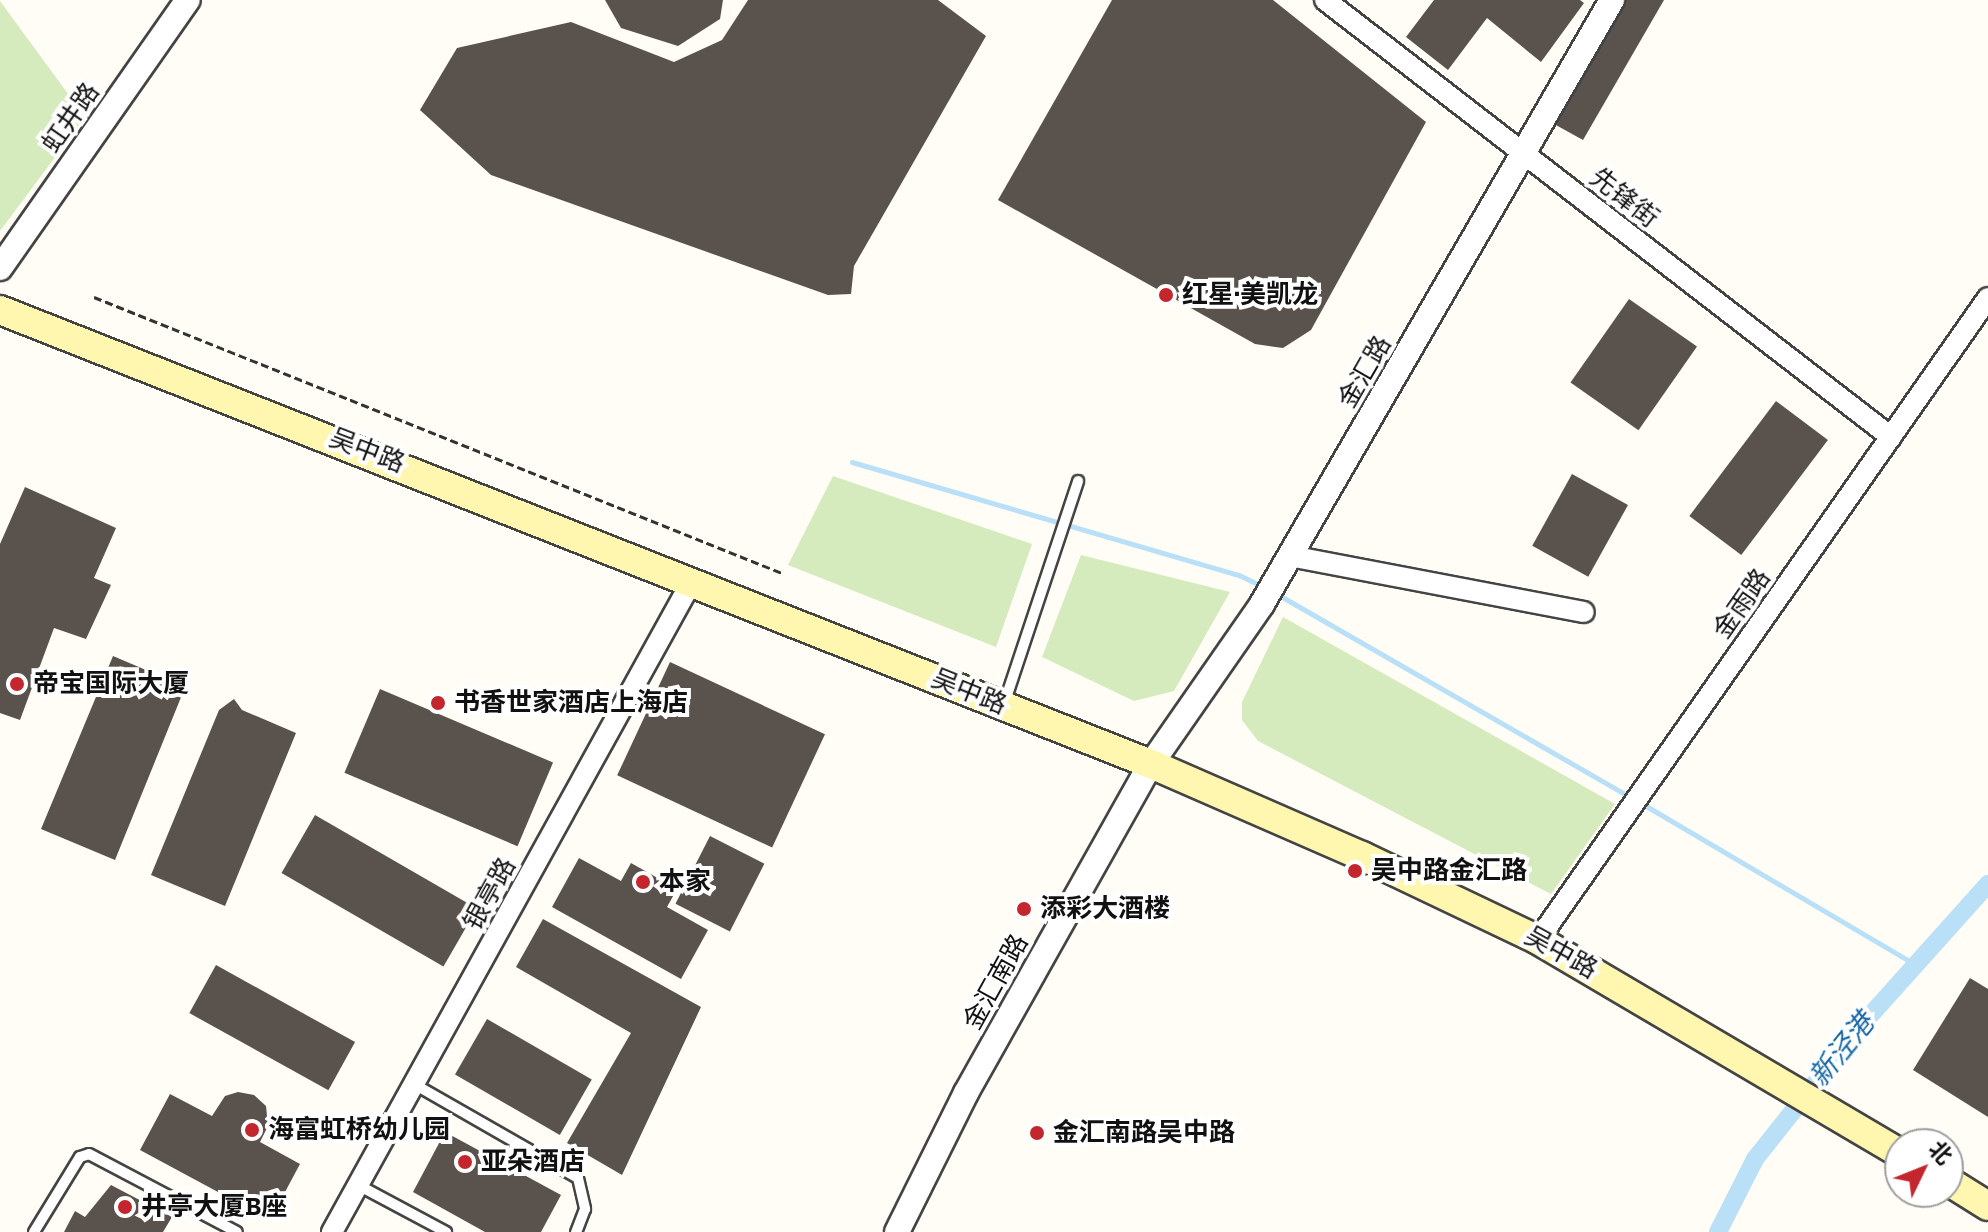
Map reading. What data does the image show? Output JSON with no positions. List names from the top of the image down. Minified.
{"streets":{"main road":["吴中路"],"street":["虹井路","先锋街","金汇路","金雨路","银亭路","金汇南路"]},"crossings":[["先锋街","金汇路"],["先锋街","金雨路"],["金汇路","吴中路"],["金汇路","金汇南路"],["吴中路","金雨路"],["吴中路","银亭路"],["吴中路","金汇南路"]],"water":["新泾港"],"places":["红星·美凯龙","帝宝国际大厦","书香世家酒店上海店","吴中路金汇路","本家","添彩大酒楼","海富虹桥幼儿园","金汇南路吴中路","亚朵酒店","井亭大厦B座"],"north":"top right"}
